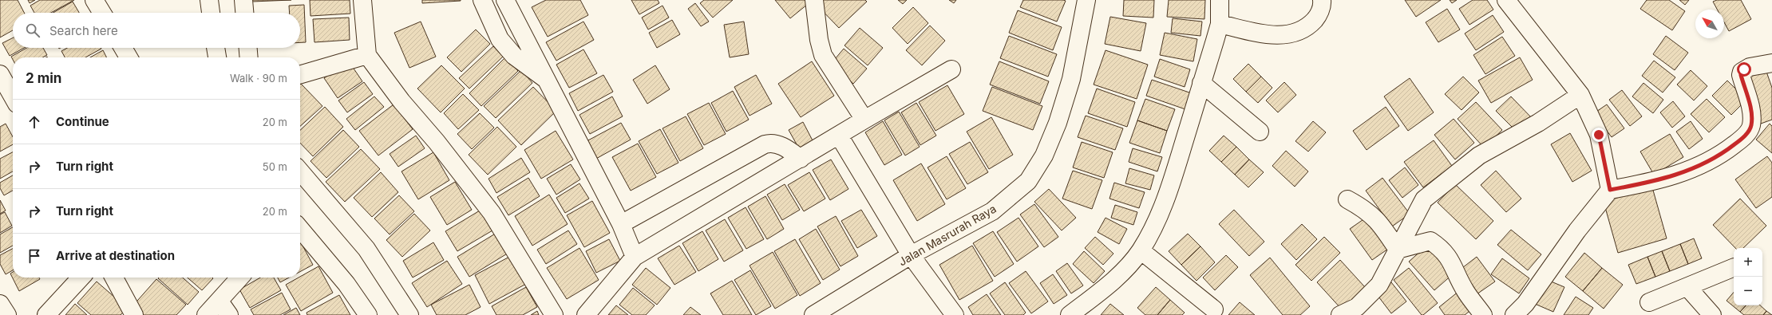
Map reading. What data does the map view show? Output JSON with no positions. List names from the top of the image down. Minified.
{"streets":{"street":["Jalan Masrurah Raya"]},"north":"top left","page":{"search":"Search here","heading":["2 min","Walk · 90 m"],"list":[["Continue","20 m"],["Turn right","50 m"],["Turn right","20 m"],"Arrive at destination"],"map_buttons":["+","−"]}}
